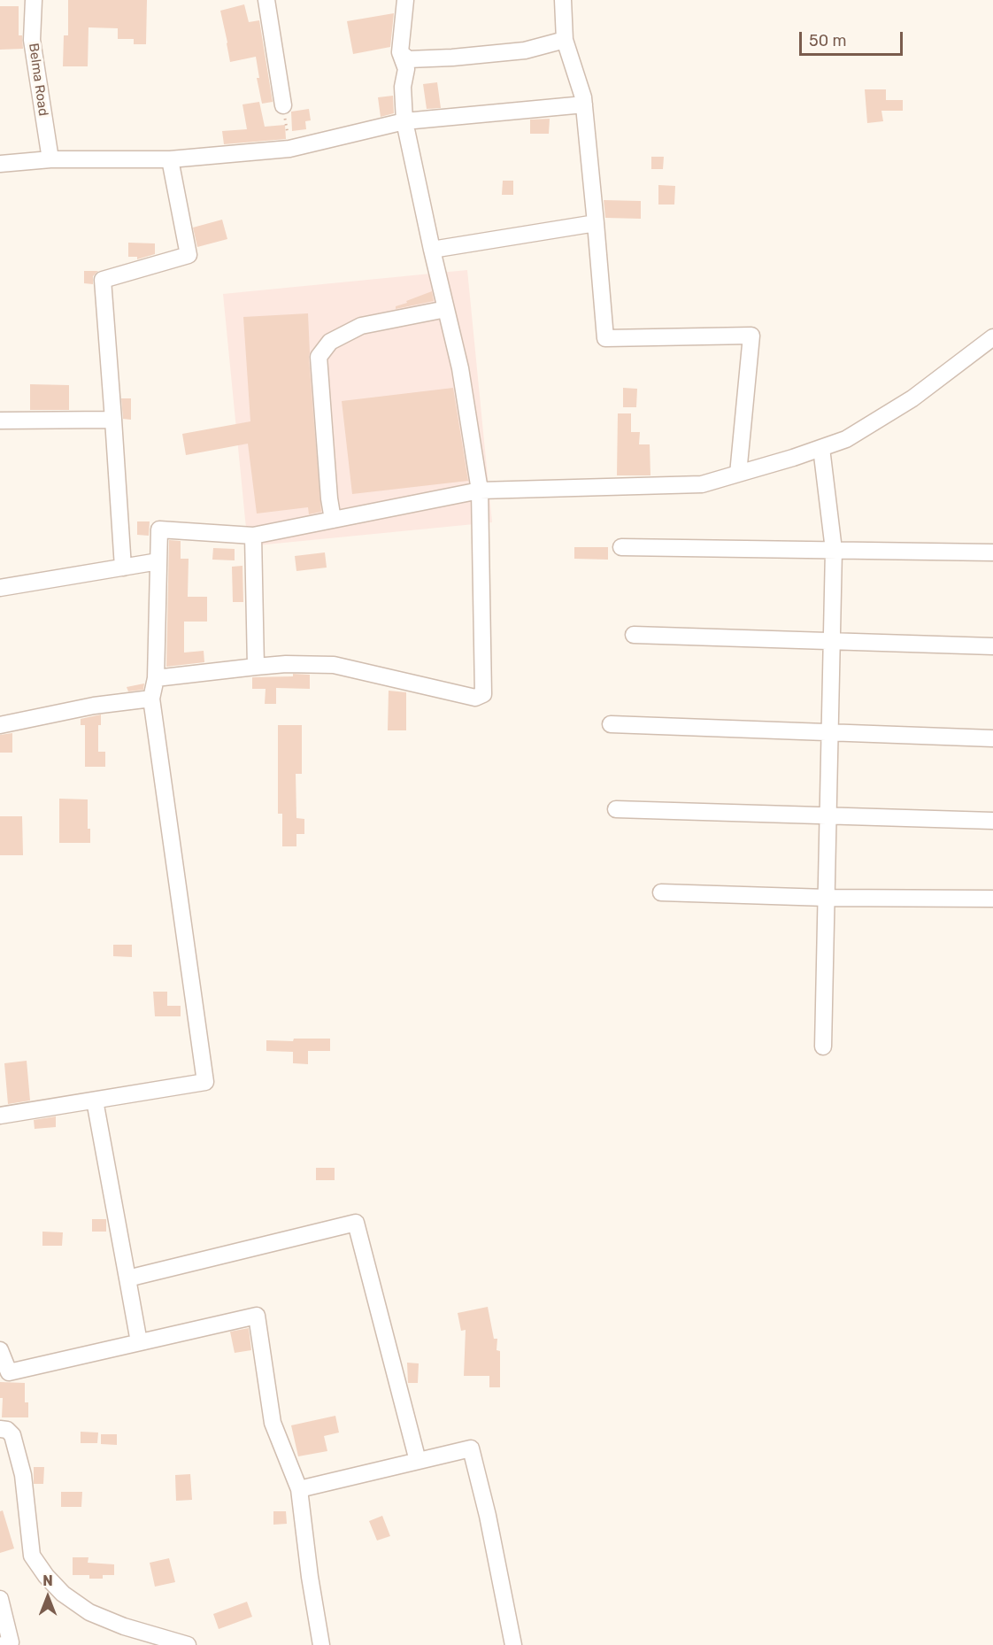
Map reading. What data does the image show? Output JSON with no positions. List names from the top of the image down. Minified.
{"streets":{"street":["Belma Road"]},"scale_bar":"50 m","north":"top"}
